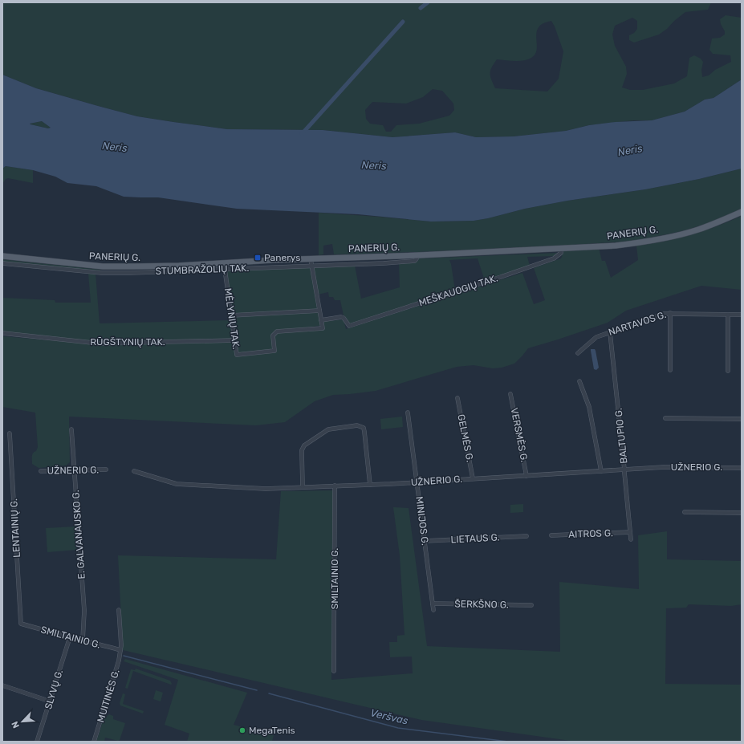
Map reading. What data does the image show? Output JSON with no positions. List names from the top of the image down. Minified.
{"streets":{"main road":["PANERIŲ G."],"street":["STUMBRAŽOLIŲ TAK.","MEŠKAUOGIŲ TAK.","MĖLYNIŲ TAK.","NARTAVOS G.","RŪGŠTYNIŲ TAK.","VERSMĖS G.","BALTUPIO G.","GELMĖS G.","UŽNERIO G.","MINIJOS G.","LENTAINIŲ G.","AITROS G.","E. GALVANAUSKO G.","LIETAUS G.","SMILTAINIO G.","ŠERKŠNO G.","SLYVŲ G.","MUITINĖS G."]},"crossings":[["PANERIŲ G.","STUMBRAŽOLIŲ TAK."],["PANERIŲ G.","MEŠKAUOGIŲ TAK."],["PANERIŲ G.","MĖLYNIŲ TAK."],["STUMBRAŽOLIŲ TAK.","MĖLYNIŲ TAK."],["MEŠKAUOGIŲ TAK.","MĖLYNIŲ TAK."],["MĖLYNIŲ TAK.","RŪGŠTYNIŲ TAK."],["NARTAVOS G.","BALTUPIO G."],["VERSMĖS G.","UŽNERIO G."],["BALTUPIO G.","UŽNERIO G."],["BALTUPIO G.","AITROS G."],["GELMĖS G.","UŽNERIO G."],["UŽNERIO G.","MINIJOS G."],["UŽNERIO G.","E. GALVANAUSKO G."],["UŽNERIO G.","SMILTAINIO G."],["MINIJOS G.","LIETAUS G."],["MINIJOS G.","ŠERKŠNO G."],["LENTAINIŲ G.","SMILTAINIO G."],["E. GALVANAUSKO G.","SMILTAINIO G."],["SMILTAINIO G.","SLYVŲ G."],["SMILTAINIO G.","MUITINĖS G."]],"water":["Neris","Veršvas"],"places":{"transit":["Panerys"],"other":["MegaTenis"]},"north":"bottom left"}
